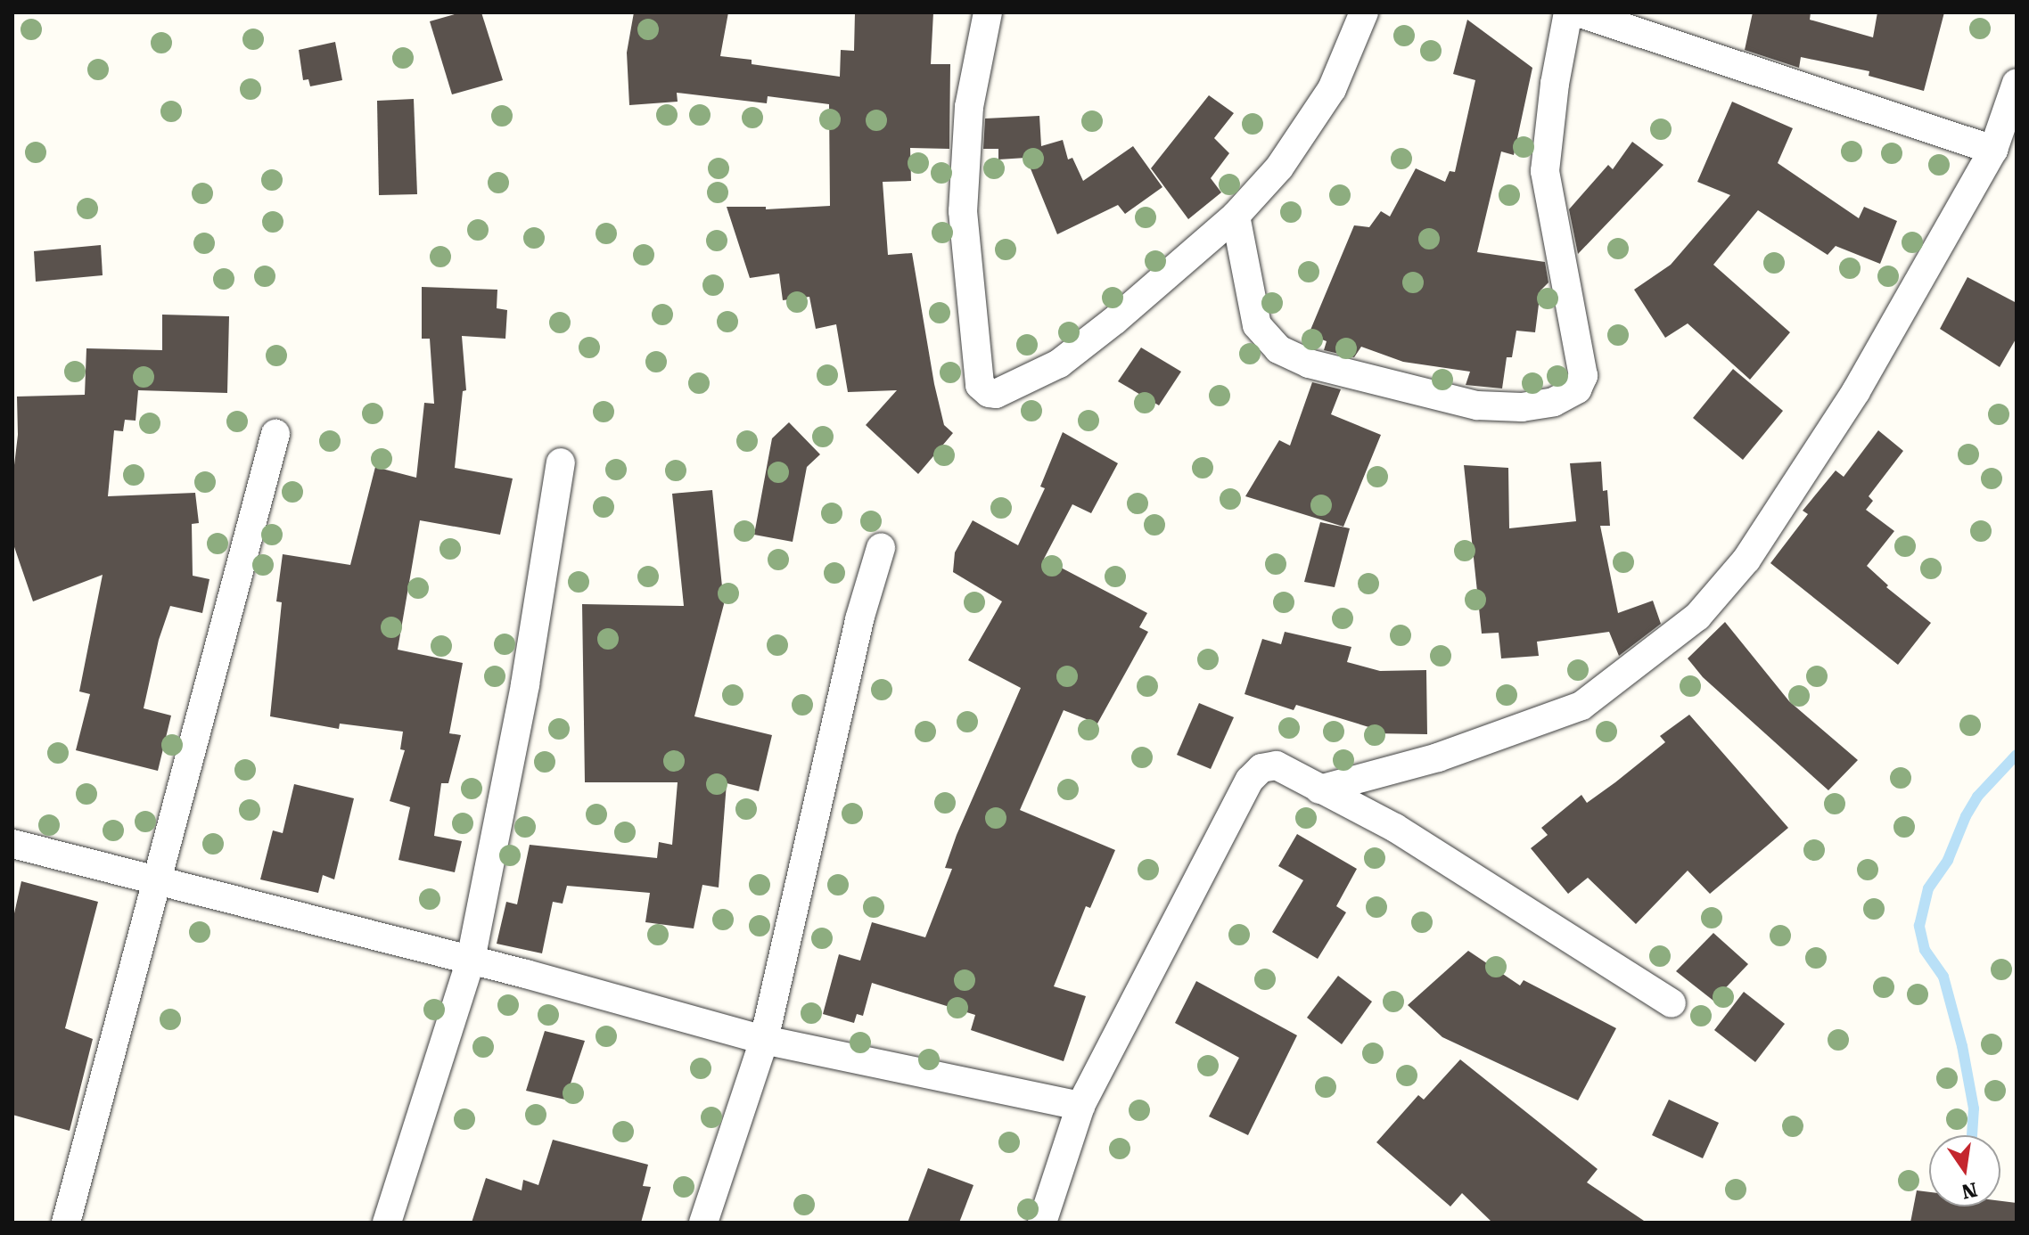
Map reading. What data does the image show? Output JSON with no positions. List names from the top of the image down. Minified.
{"north":"bottom"}
